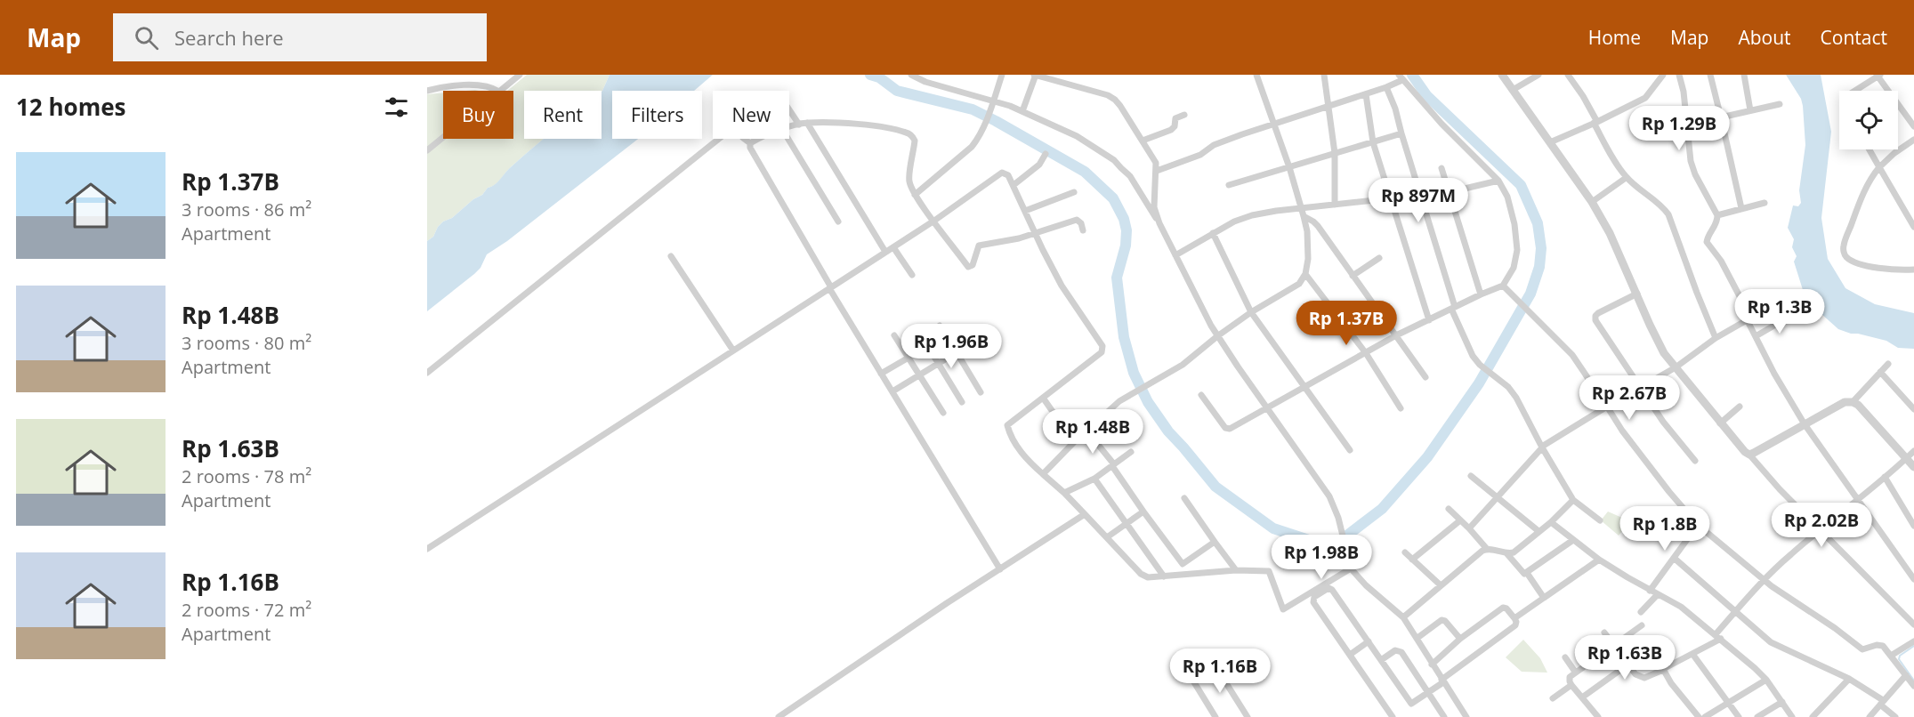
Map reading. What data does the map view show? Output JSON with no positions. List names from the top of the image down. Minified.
{"page":{"header":"Map","search":"Search here","nav":["Home","Map","About","Contact"],"heading":"12 homes","chip":["Buy","Rent","Filters","New"],"price":["Rp 1.29B","Rp 897M","Rp 1.3B","Rp 1.37B","Rp 1.96B","Rp 2.67B","Rp 1.48B","Rp 2.02B","Rp 1.8B","Rp 1.98B","Rp 1.63B","Rp 1.16B"],"list":[{"name":"Rp 1.37B","note":"3 rooms · 86 m² · Apartment"},{"name":"Rp 1.48B","note":"3 rooms · 80 m² · Apartment"},{"name":"Rp 1.63B","note":"2 rooms · 78 m² · Apartment"},{"name":"Rp 1.16B","note":"2 rooms · 72 m² · Apartment"}]}}
